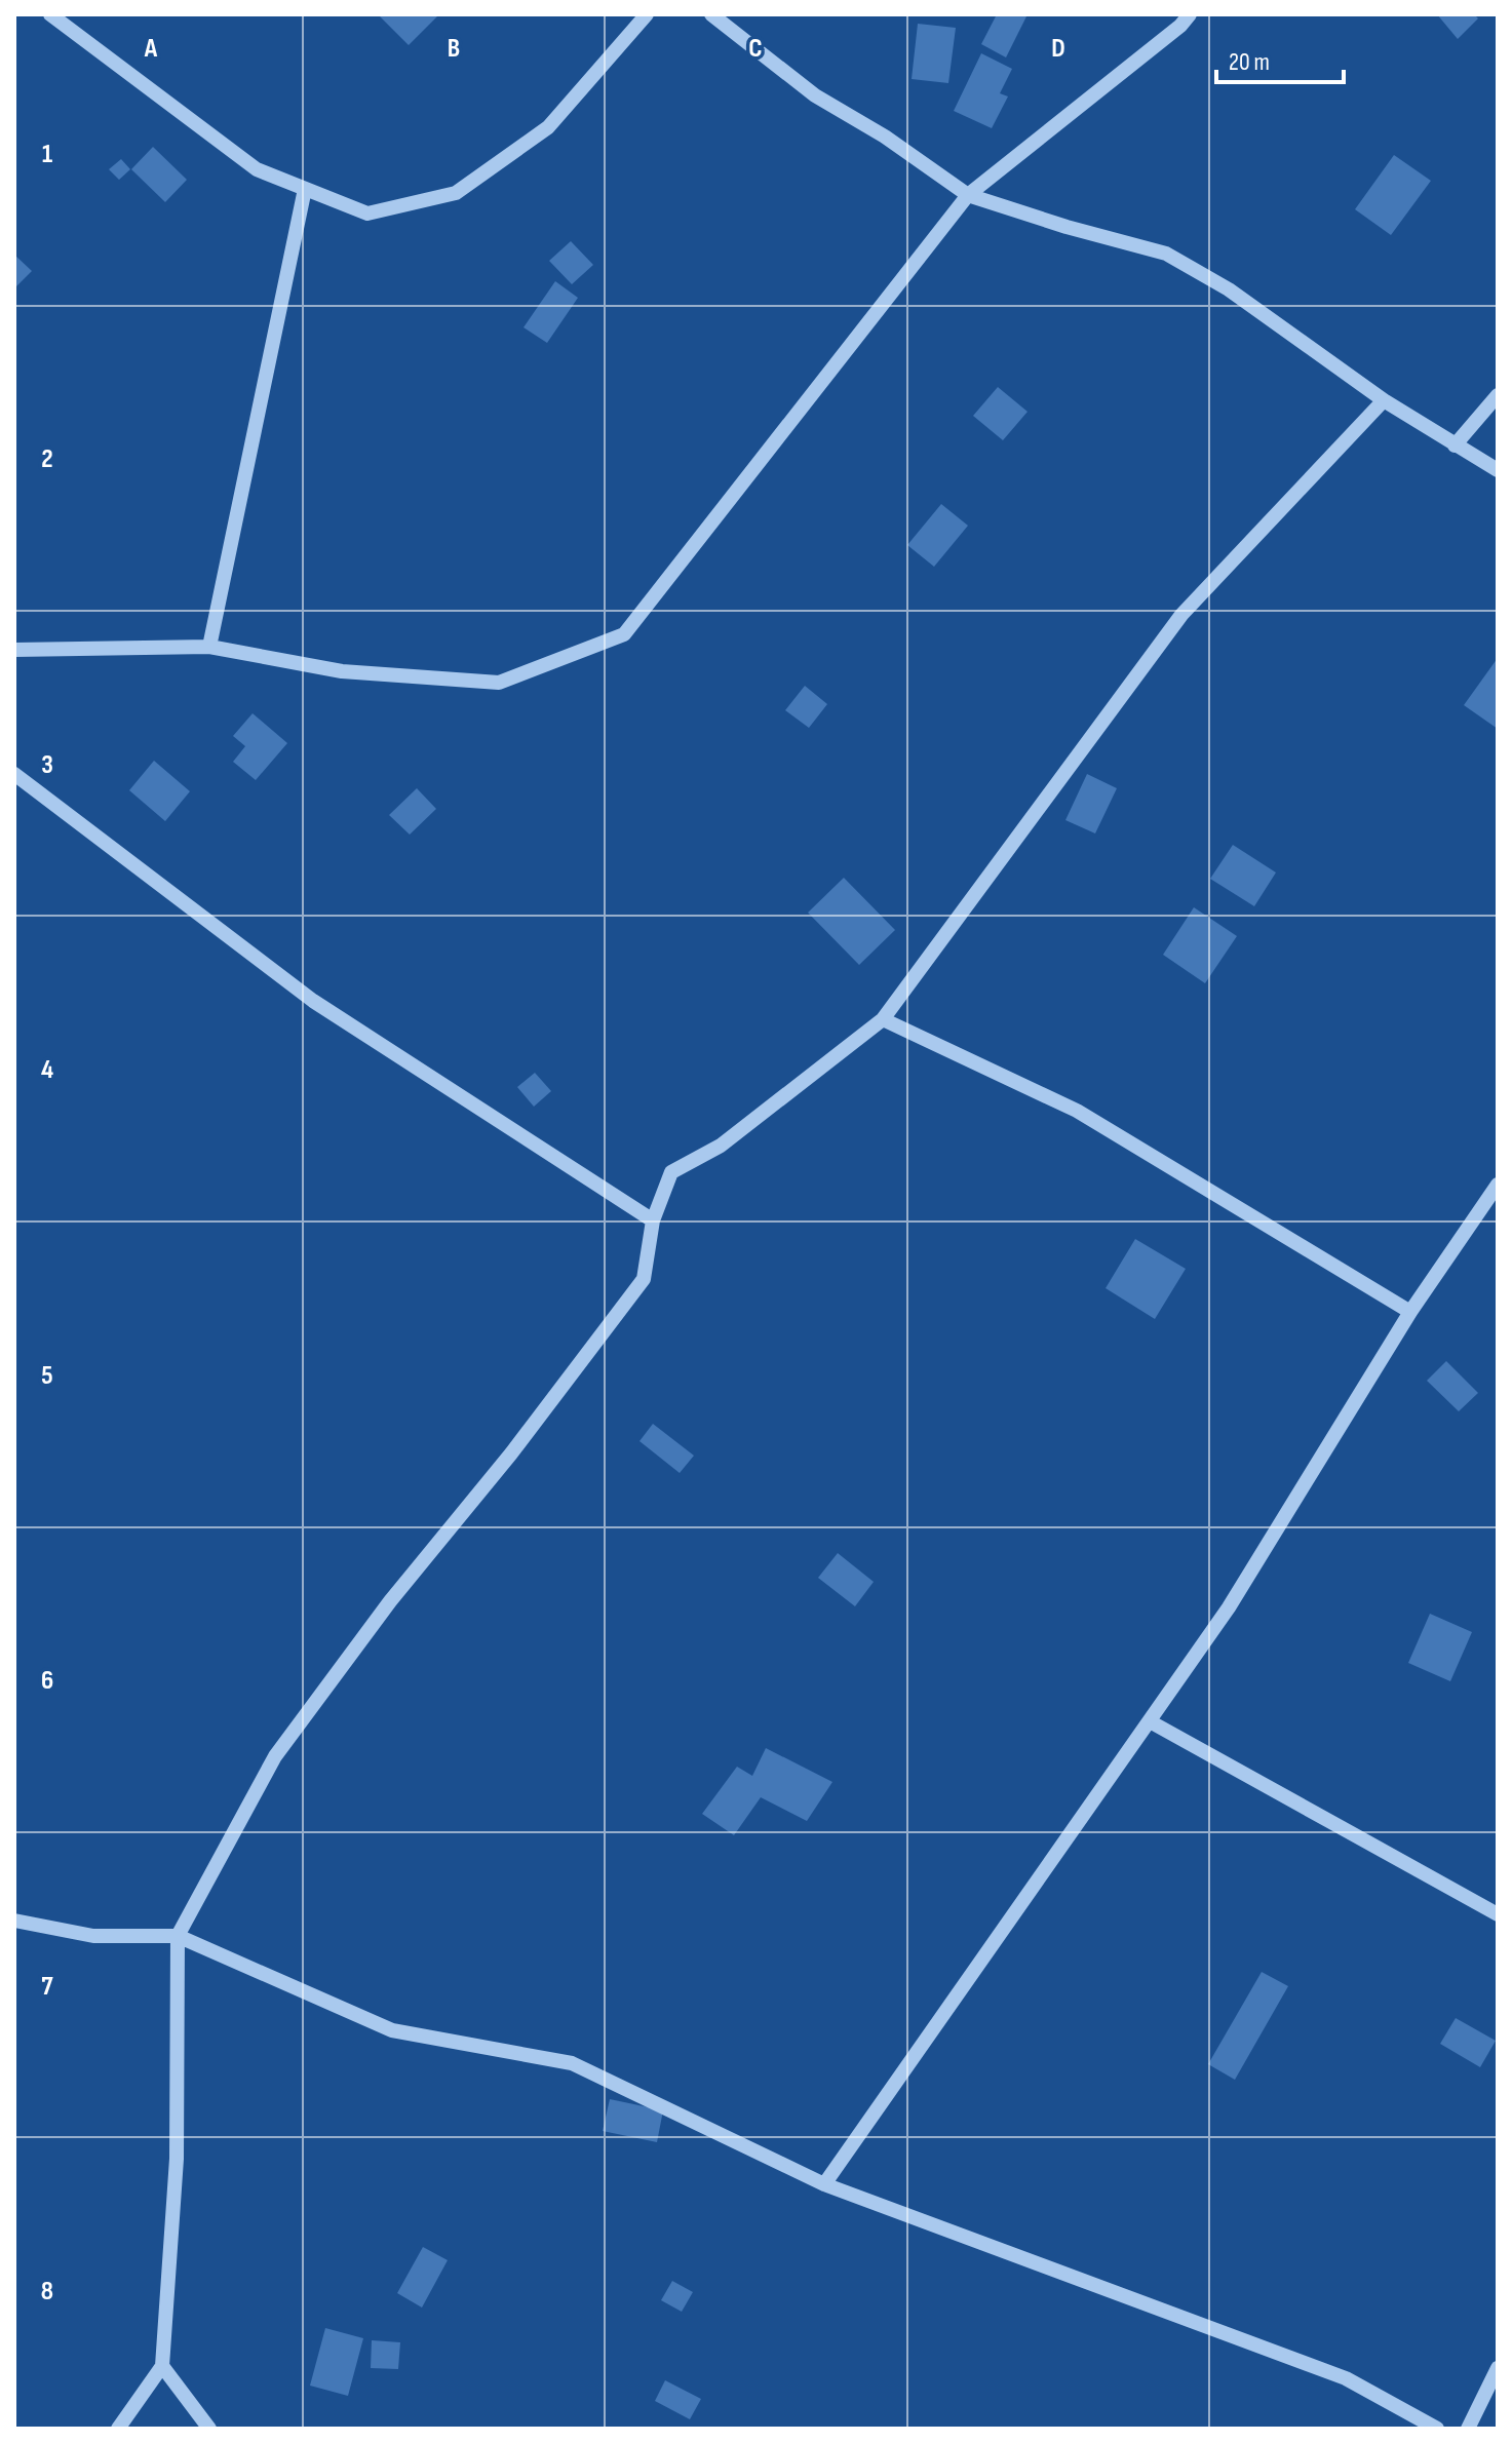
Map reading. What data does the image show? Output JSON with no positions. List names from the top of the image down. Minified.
{"scale_bar":"20 m","grid":{"columns":["A","B","C","D"],"rows":["1","2","3","4","5","6","7","8"]}}
